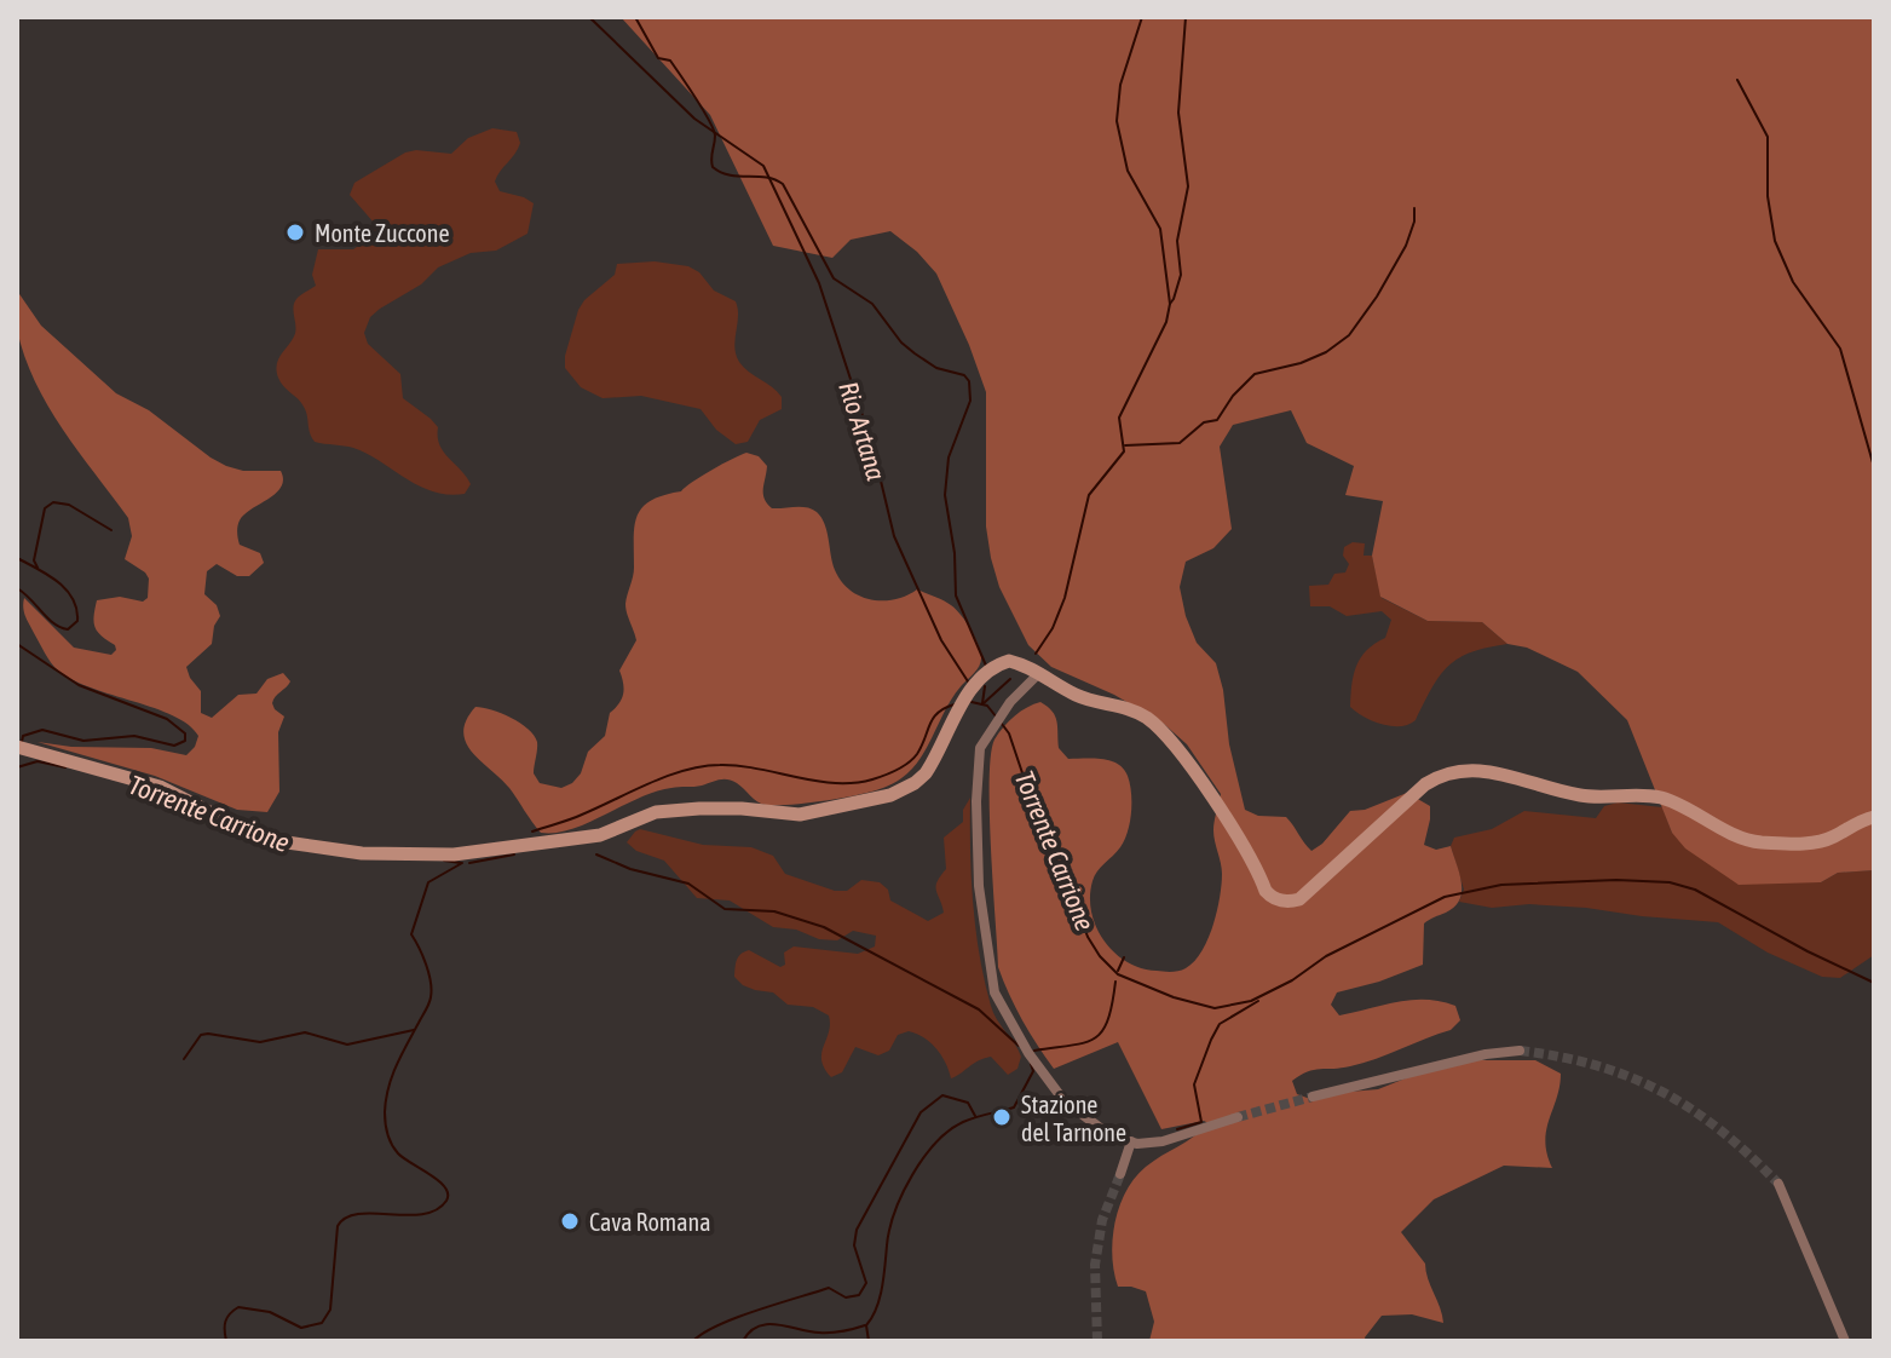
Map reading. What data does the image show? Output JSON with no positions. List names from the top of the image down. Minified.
{"water":["Rio Artana","Torrente Carrione"],"places":["Monte Zuccone","Stazione del Tarnone","Cava Romana"]}
